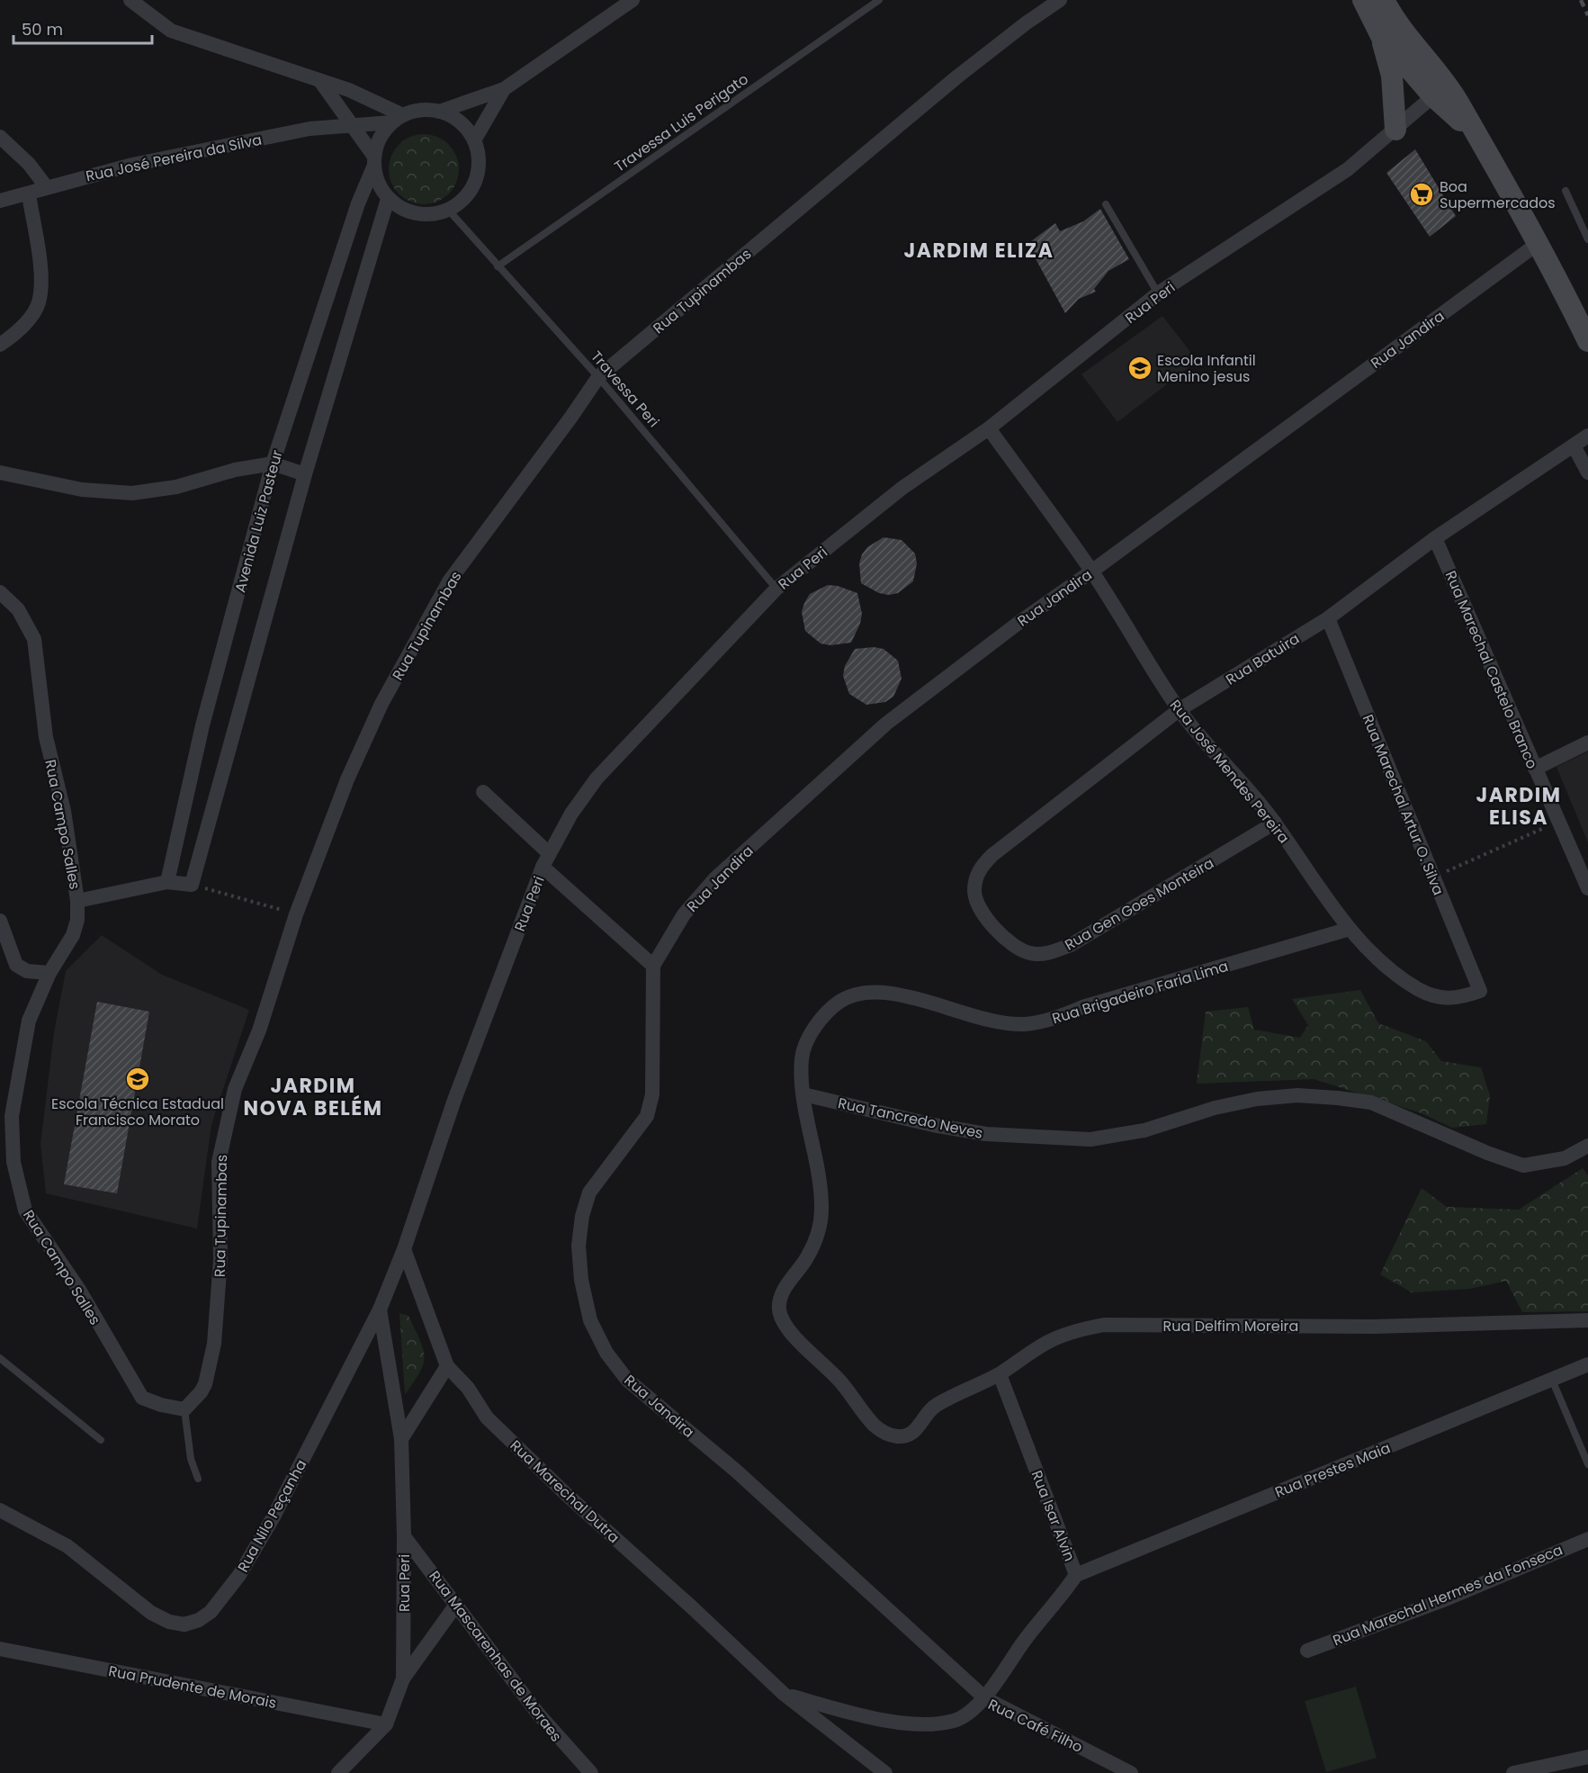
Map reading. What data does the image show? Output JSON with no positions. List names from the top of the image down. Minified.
{"streets":{"street":["Rua José Pereira da Silva","Rua Tupinambas","Rua Peri","Rua Jandira","Avenida Luiz Pasteur","Rua Batuira","Rua Marechal Castelo Branco","Rua José Mendes Pereira","Rua Marechal Artur O. Silva","Rua Campo Salles","Rua Gen Goes Monteira","Rua Brigadeiro Faria Lima","Rua Tancredo Neves","Rua Delfim Moreira","Rua Prestes Maia","Rua Marechal Dutra","Rua Nilo Peçanha","Rua Isar Alvin","Rua Marechal Hermes da Fonseca","Rua Mascarenhas de Moraes","Rua Prudente de Morais","Rua Café Filho"],"lane":["Travessa Luis Perigato","Travessa Peri"]},"crossings":[["Travessa Luis Perigato","Travessa Peri"],["Rua José Pereira da Silva","Travessa Peri"],["Rua José Pereira da Silva","Avenida Luiz Pasteur"],["Rua Tupinambas","Travessa Peri"],["Rua Tupinambas","Rua Campo Salles"],["Rua Peri","Travessa Peri"],["Rua Peri","Rua José Mendes Pereira"],["Rua Peri","Rua Marechal Dutra"],["Rua Peri","Rua Nilo Peçanha"],["Rua Peri","Rua Mascarenhas de Moraes"],["Rua Peri","Rua Prudente de Morais"],["Rua Jandira","Rua José Mendes Pereira"],["Rua Jandira","Rua Isar Alvin"],["Rua Jandira","Rua Café Filho"],["Travessa Peri","Avenida Luiz Pasteur"],["Rua Batuira","Rua Marechal Castelo Branco"],["Rua Batuira","Rua José Mendes Pereira"],["Rua Batuira","Rua Marechal Artur O. Silva"],["Rua Batuira","Rua Gen Goes Monteira"],["Rua José Mendes Pereira","Rua Marechal Artur O. Silva"],["Rua José Mendes Pereira","Rua Gen Goes Monteira"],["Rua José Mendes Pereira","Rua Brigadeiro Faria Lima"],["Rua Brigadeiro Faria Lima","Rua Tancredo Neves"],["Rua Brigadeiro Faria Lima","Rua Delfim Moreira"],["Rua Delfim Moreira","Rua Isar Alvin"],["Rua Prestes Maia","Rua Isar Alvin"],["Rua Marechal Dutra","Rua Nilo Peçanha"],["Rua Marechal Dutra","Rua Café Filho"],["Rua Isar Alvin","Rua Café Filho"]],"districts":["JARDIM ELIZA","JARDIM ELISA","JARDIM NOVA BELÉM"],"places":{"supermarket":["Boa Supermercados"],"school or university":["Escola Infantil Menino jesus","Escola Técnica Estadual Francisco Morato"]},"scale_bar":"50 m"}
